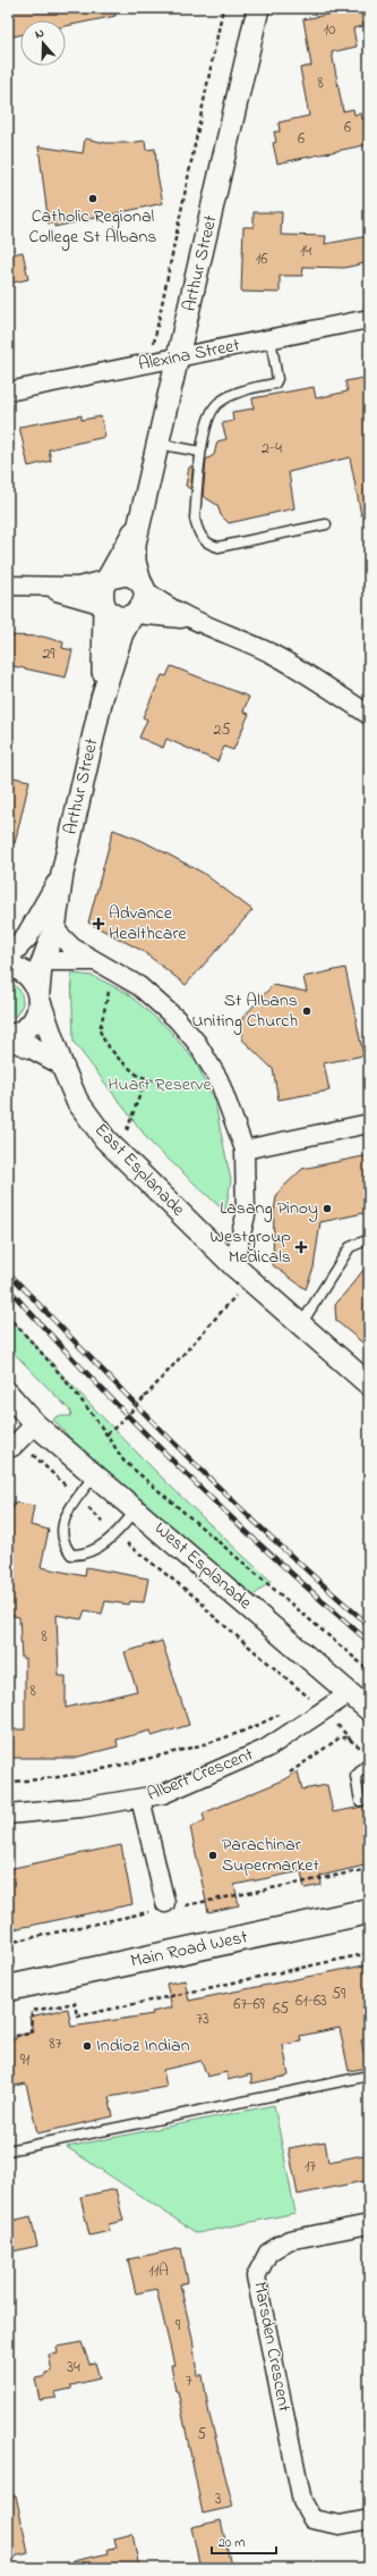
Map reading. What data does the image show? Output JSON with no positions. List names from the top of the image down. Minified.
{"streets":{"main road":["Main Road West"],"street":["Arthur Street","Alexina Street","East Esplanade","West Esplanade","Albert Crescent","Marsden Crescent"]},"crossings":[["Arthur Street","Alexina Street"],["Arthur Street","East Esplanade"],["West Esplanade","Albert Crescent"]],"parks":["Huart Reserve"],"places":{"other":["Catholic Regional College St Albans","St Albans Uniting Church","Lasang Pinoy","Parachinar Supermarket","Indioz Indian"],"health":["Advance Healthcare","Westgroup Medicals"]},"house_numbers":["10","8","6","6","14","16","2-4","29","25","8","8","59","61-63","67-69","65","73","87","91","17","11A","9","34","7","5","3"],"scale_bar":"20 m","north":"top"}
